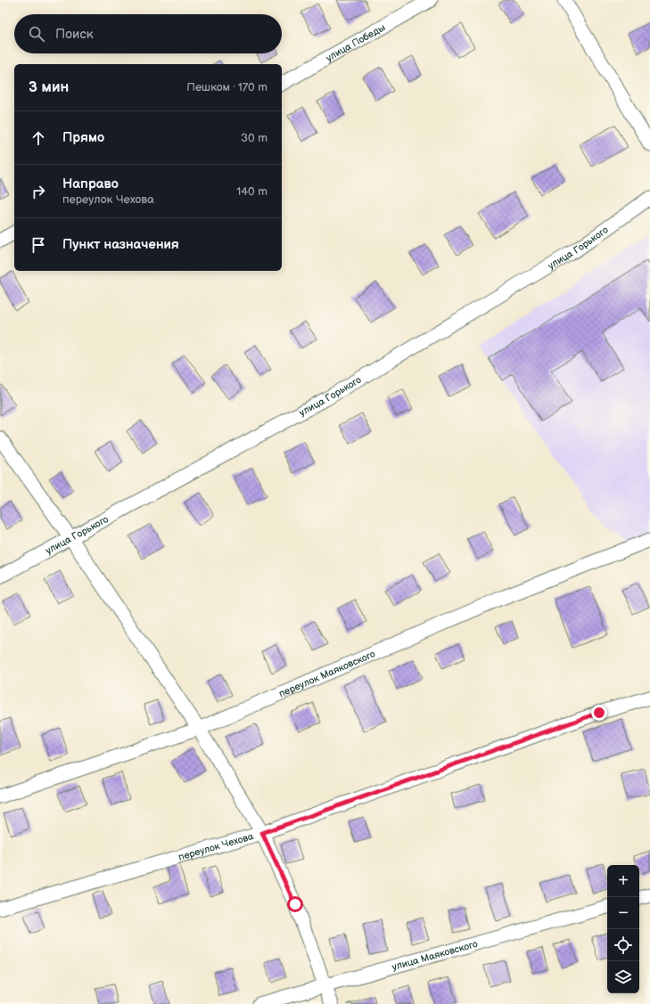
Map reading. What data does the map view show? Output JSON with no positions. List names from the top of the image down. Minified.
{"streets":{"street":["улица Победы","улица Горького","переулок Маяковского","переулок Чехова","улица Маяковского"]},"page":{"search":"Поиск","heading":["3 мин","Пешком · 170 m"],"list":[["Прямо","30 m"],["Направо","переулок Чехова","140 m"],"Пункт назначения"],"map_buttons":["+","−"]}}
